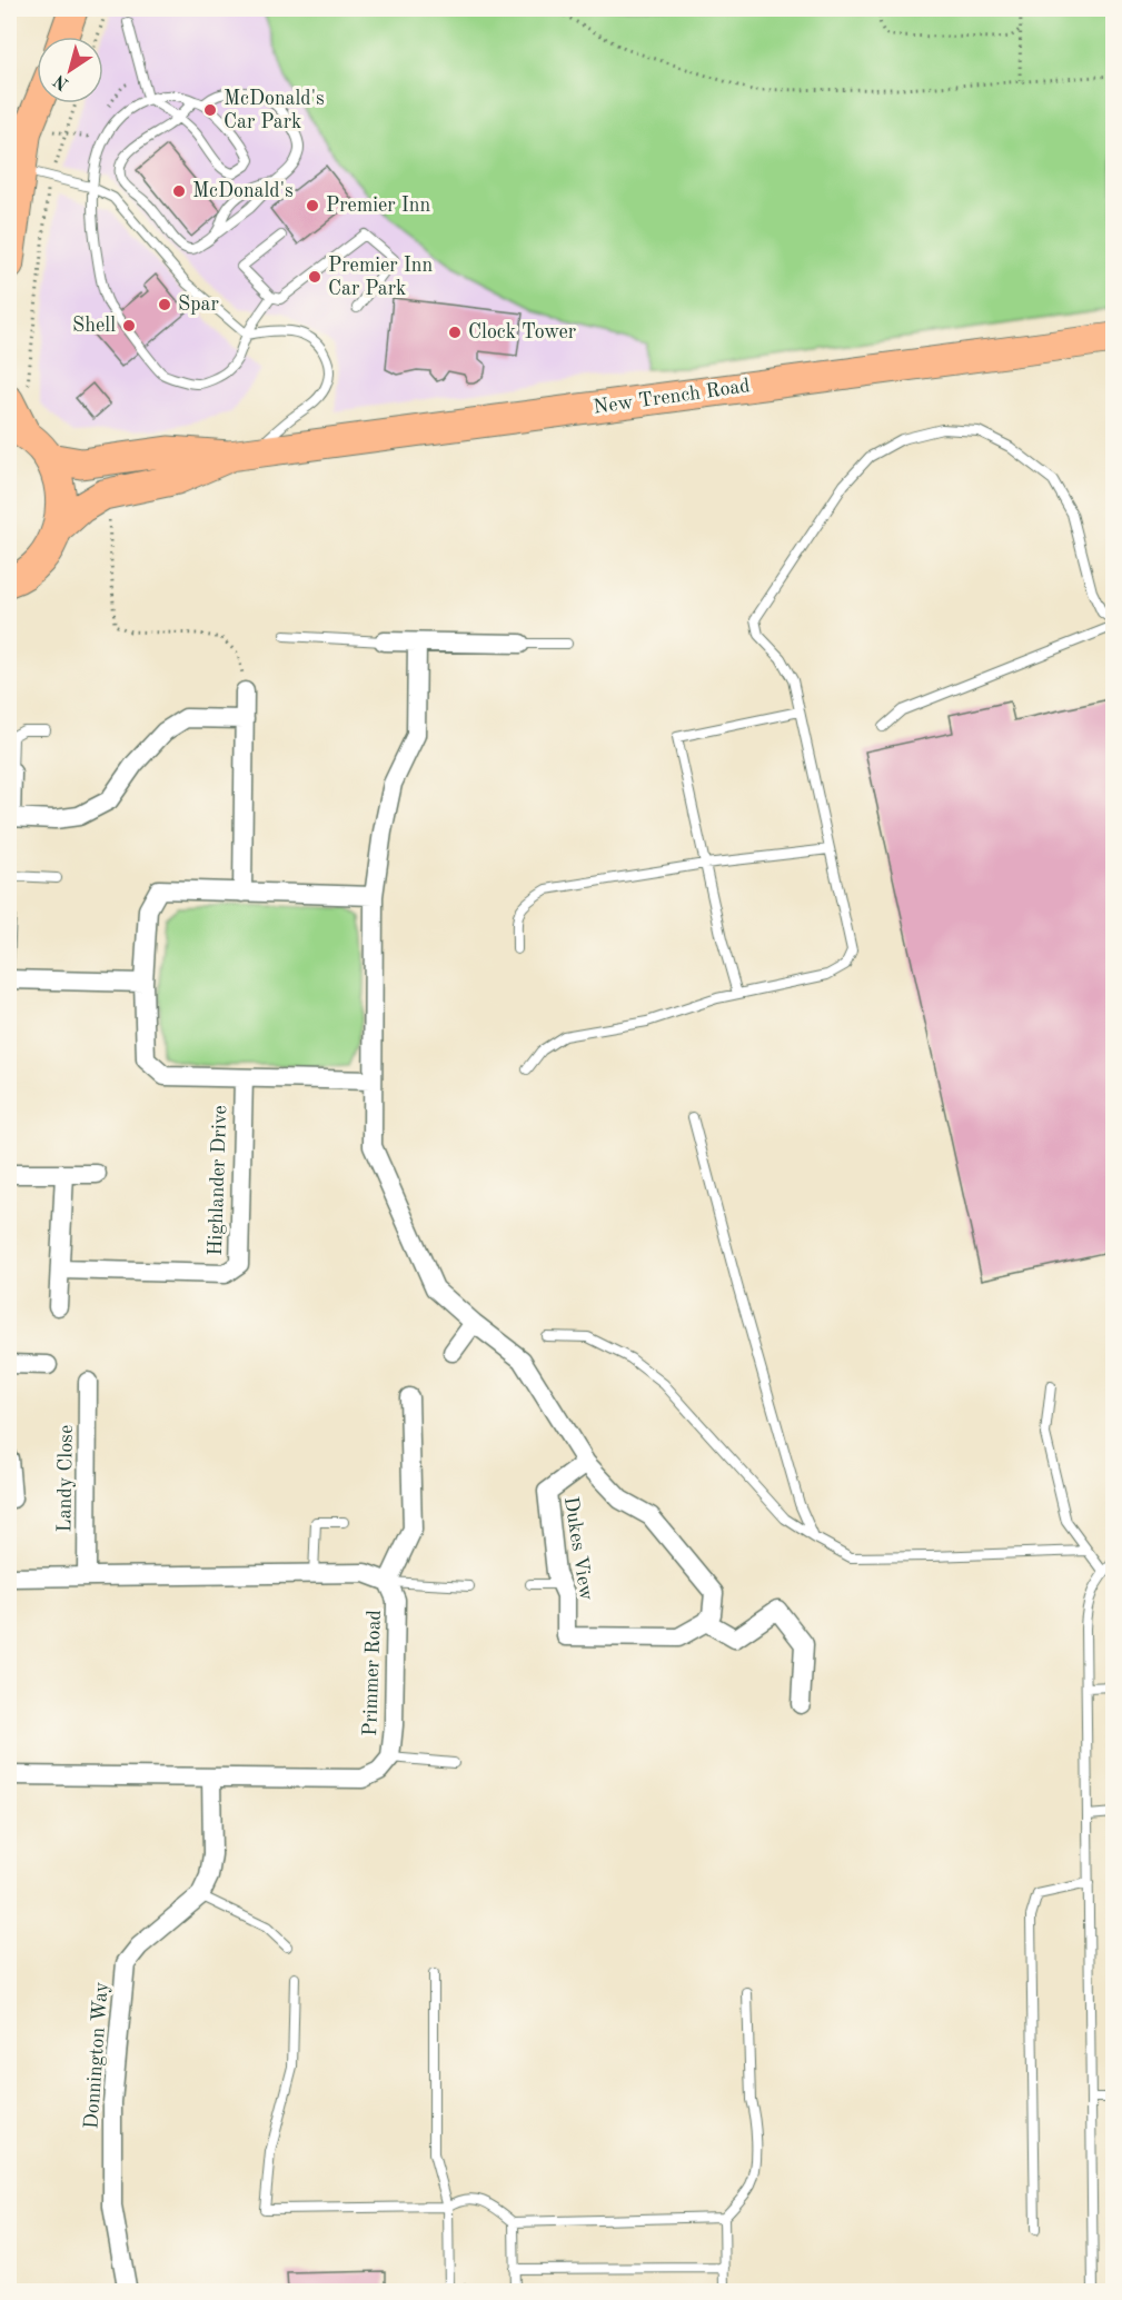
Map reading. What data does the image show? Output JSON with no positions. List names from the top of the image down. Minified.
{"streets":{"highway":["New Trench Road"],"street":["Highlander Drive","Landy Close","Dukes View","Primmer Road","Donnington Way"]},"crossings":[["Landy Close","Primmer Road"]],"places":["McDonald's Car Park","McDonald's","Premier Inn","Premier Inn Car Park","Spar","Shell","Clock Tower"],"north":"bottom left"}
